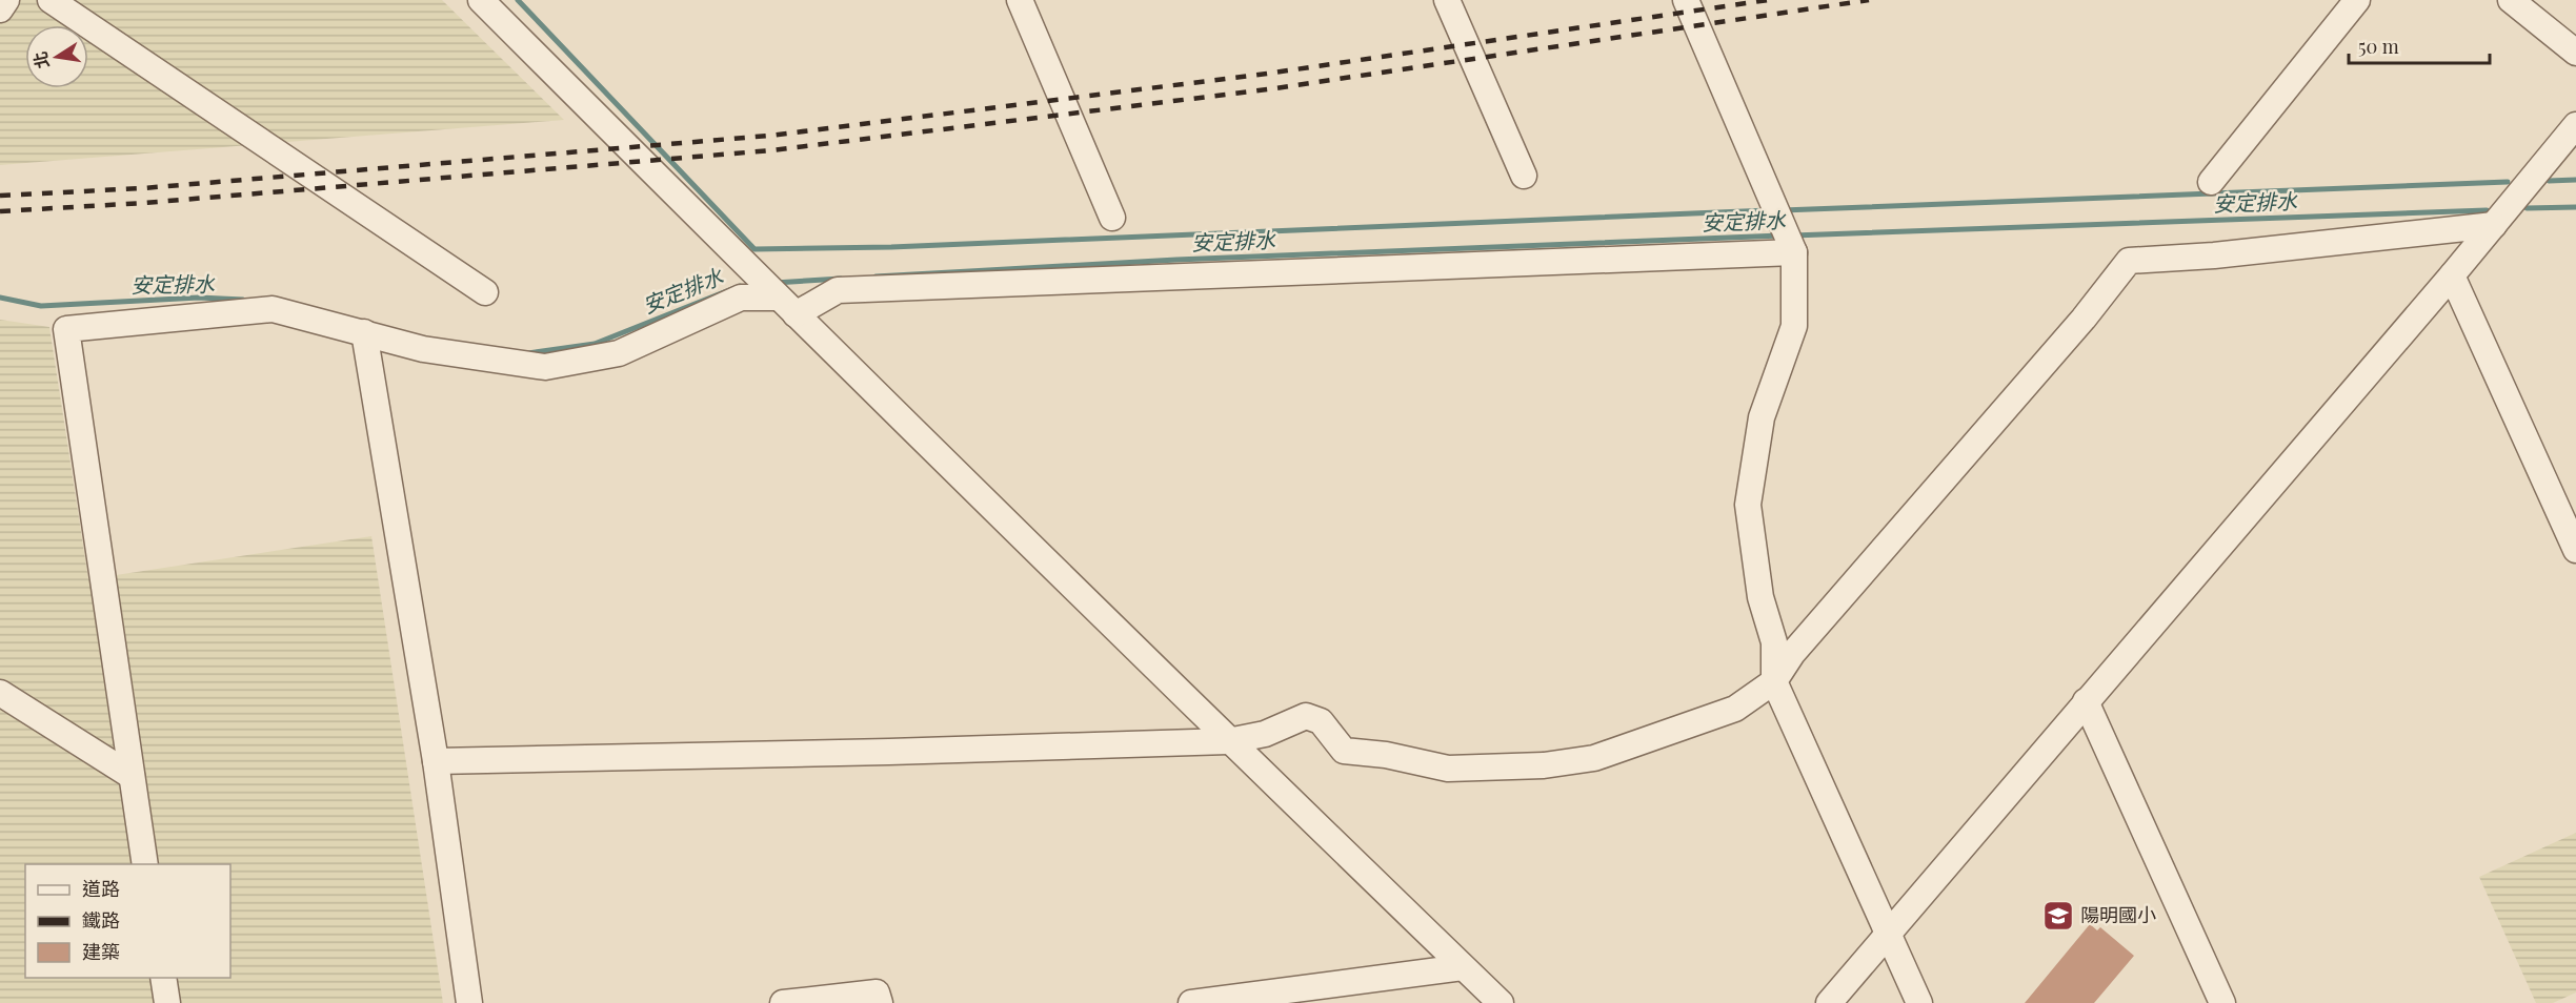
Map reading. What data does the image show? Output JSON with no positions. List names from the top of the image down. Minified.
{"water":["安定排水"],"places":{"school or university":["陽明國小"]},"legend":["道路","鐵路","建築"],"scale_bar":"50 m","north":"left"}
